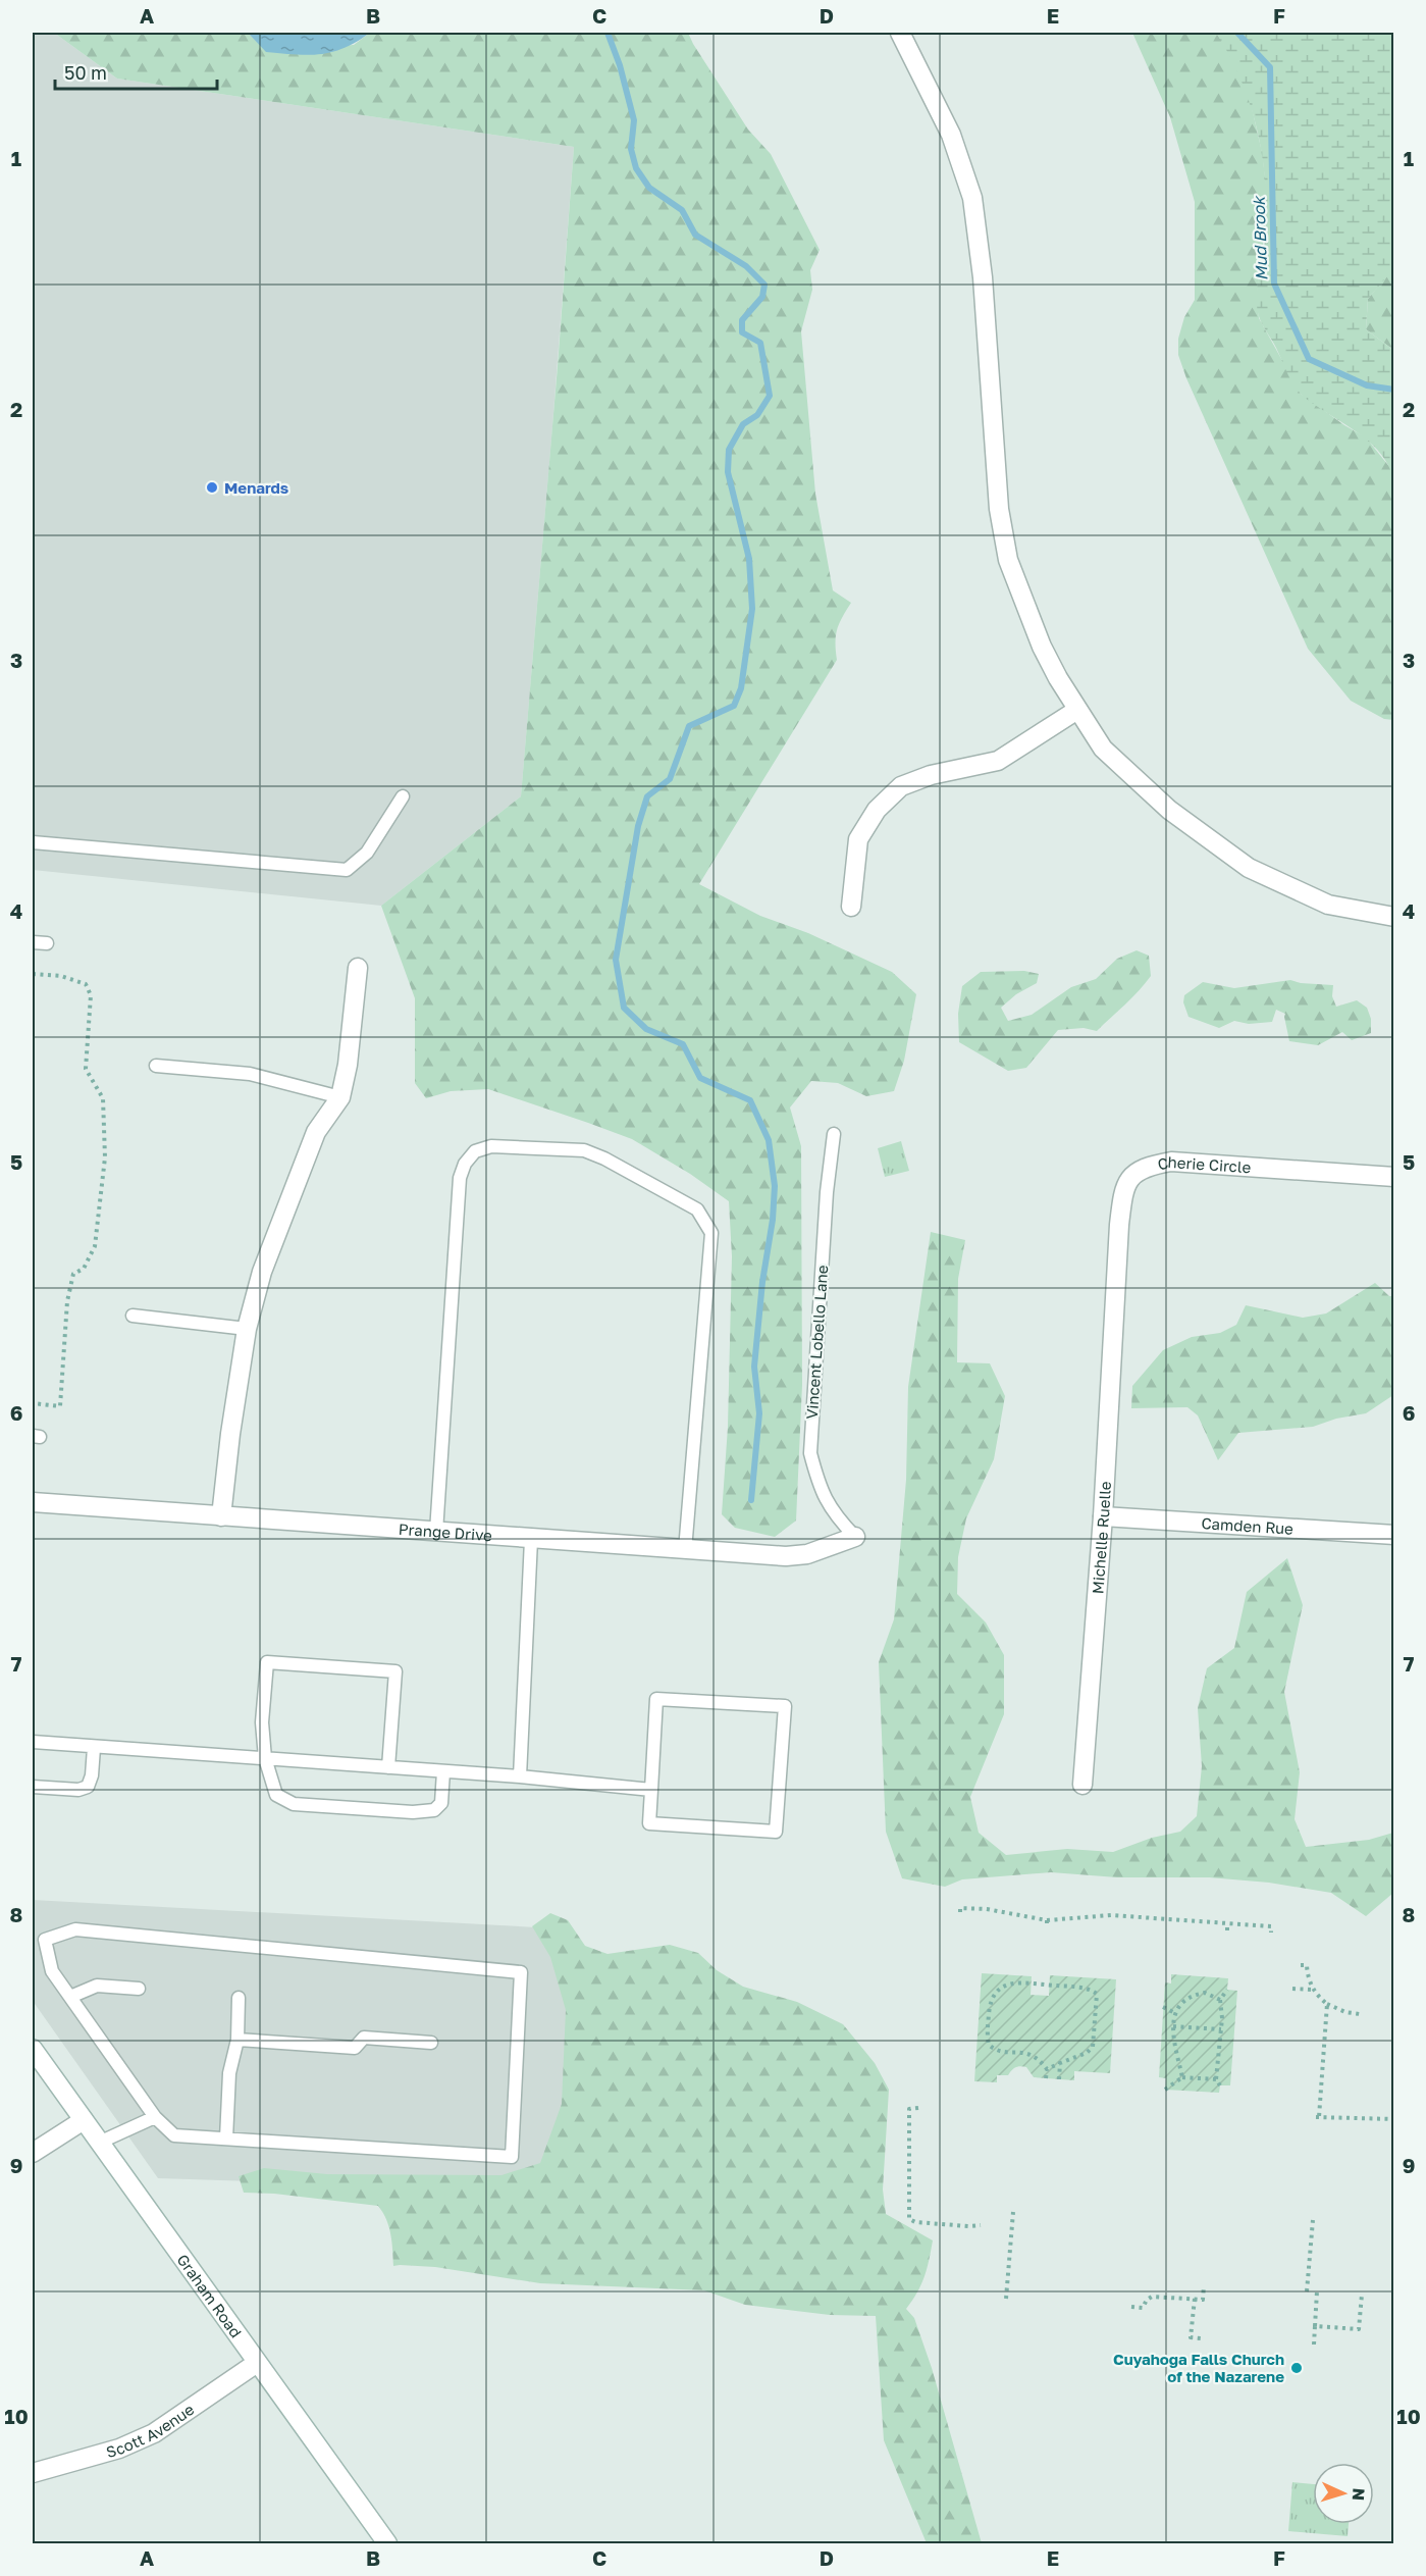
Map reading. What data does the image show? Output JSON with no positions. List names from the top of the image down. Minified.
{"streets":{"street":["Cherie Circle","Camden Rue","Prange Drive","Michelle Ruelle","Graham Road","Scott Avenue"],"lane":["Vincent Lobello Lane"]},"crossings":[["Cherie Circle","Michelle Ruelle"],["Vincent Lobello Lane","Prange Drive"],["Camden Rue","Michelle Ruelle"],["Graham Road","Scott Avenue"]],"water":["Mud Brook"],"places":["Menards","Cuyahoga Falls Church of the Nazarene"],"scale_bar":"50 m","north":"right","grid":{"columns":["A","B","C","D","E","F"],"rows":["1","2","3","4","5","6","7","8","9","10"]}}
